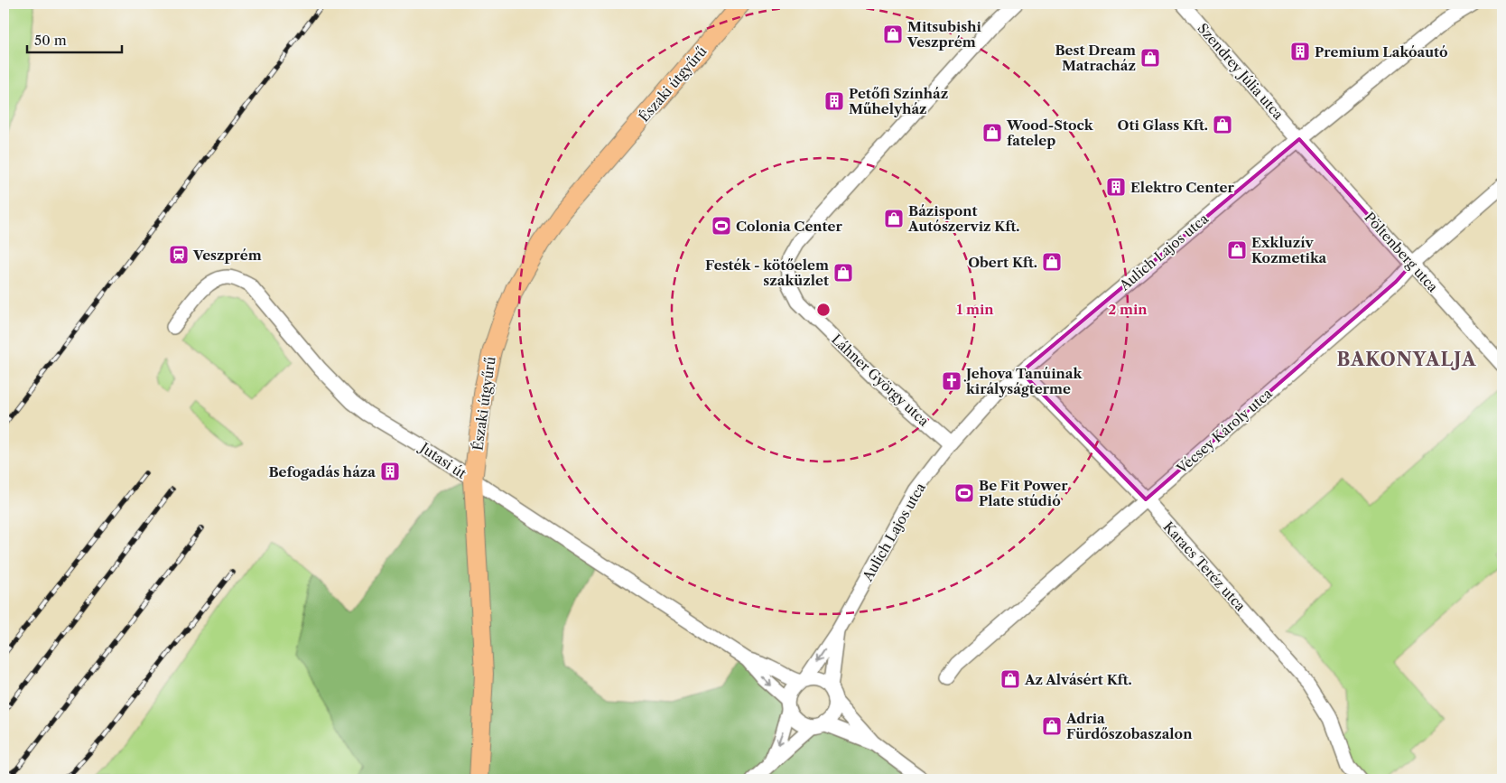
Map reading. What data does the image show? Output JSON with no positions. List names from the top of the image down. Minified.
{"streets":{"main road":["Északi útgyűrű"],"street":["Szendrey Júlia utca","Aulich Lajos utca","Pöltenberg utca","Láhner György utca","Vécsey Károly utca","Jutasi út","Karacs Teréz utca"]},"crossings":[["Szendrey Júlia utca","Aulich Lajos utca"],["Szendrey Júlia utca","Pöltenberg utca"],["Északi útgyűrű","Jutasi út"],["Aulich Lajos utca","Pöltenberg utca"],["Aulich Lajos utca","Láhner György utca"],["Aulich Lajos utca","Jutasi út"],["Aulich Lajos utca","Karacs Teréz utca"],["Pöltenberg utca","Vécsey Károly utca"],["Vécsey Károly utca","Karacs Teréz utca"]],"districts":["BAKONYALJA"],"places":{"shop":["Mitsubishi Veszprém","Best Dream Matracház","Oti Glass Kft.","Wood-Stock fatelep","Bázispont Autószerviz Kft.","Exkluzív Kozmetika","Obert Kft.","Festék - kötőelem szaküzlet","Az Alvásért Kft.","Adria Fürdőszobaszalon"],"building":["Premium Lakóautó","Petőfi Színház Műhelyház","Elektro Center","Befogadás háza"],"sports":["Colonia Center","Be Fit Power Plate stúdió"],"station":["Veszprém"],"church":["Jehova Tanúinak királyságterme"]},"scale_bar":"50 m","rings":["1 min","2 min"]}
